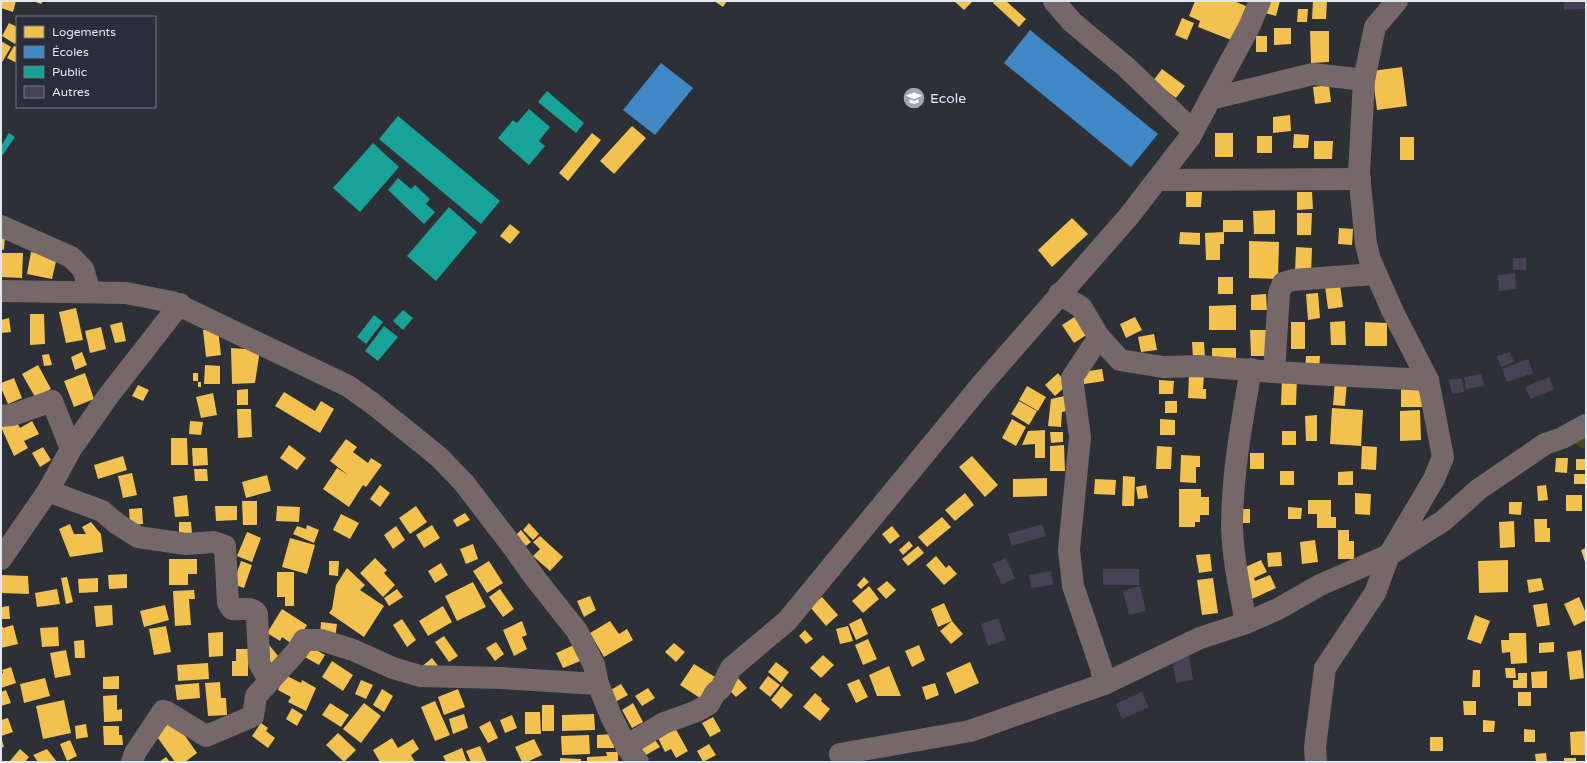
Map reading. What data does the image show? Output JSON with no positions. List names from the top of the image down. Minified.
{"places":{"school or university":["Ecole"]},"legend":["Logements","Écoles","Public","Autres"]}
